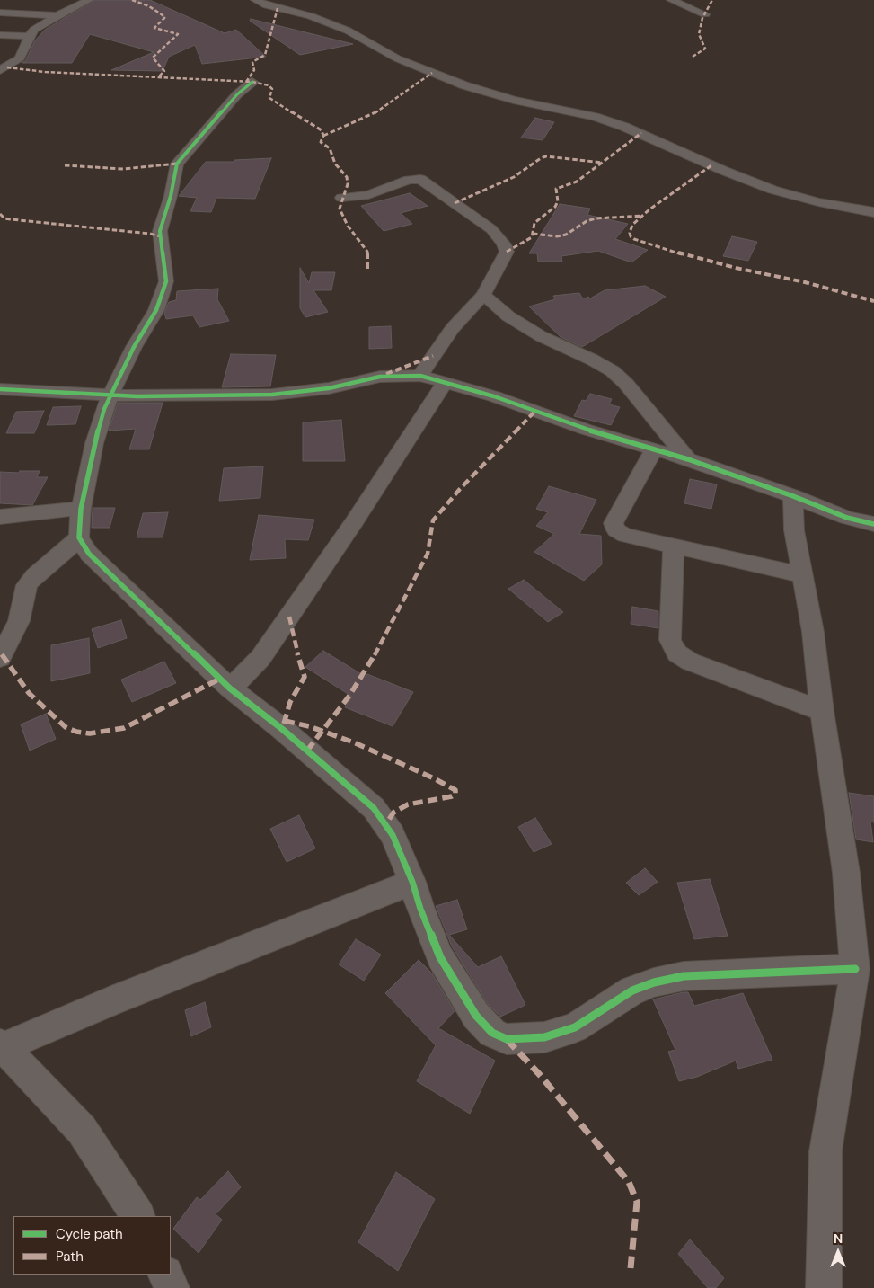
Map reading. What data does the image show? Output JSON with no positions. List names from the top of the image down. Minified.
{"legend":["Cycle path","Path"],"north":"top"}
